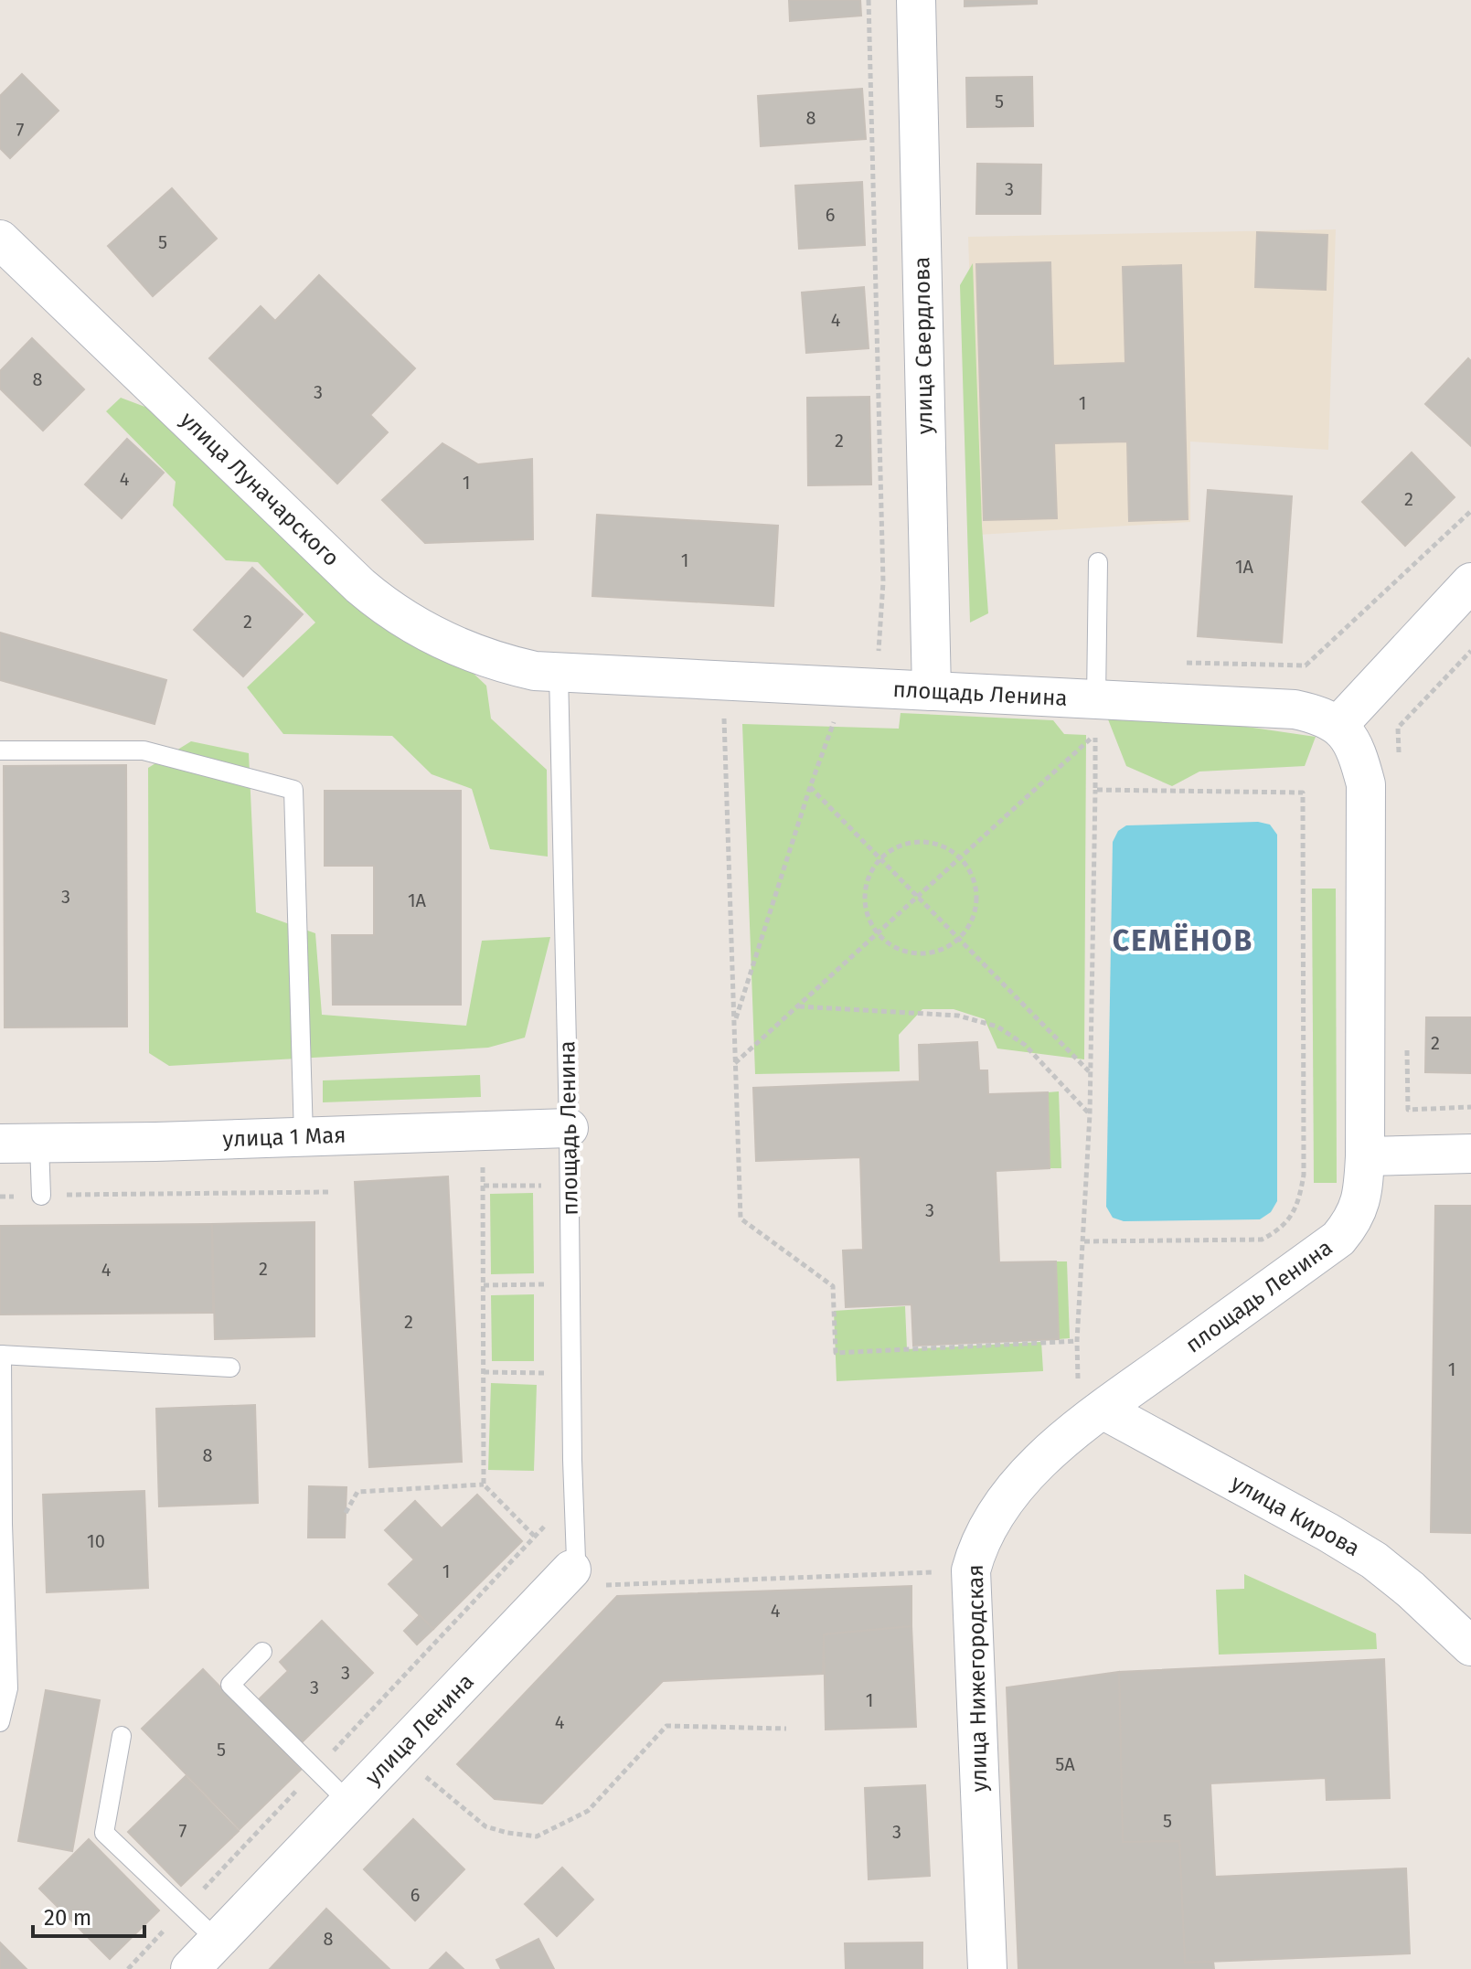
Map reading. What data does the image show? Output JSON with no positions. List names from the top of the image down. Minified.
{"streets":{"street":["улица Свердлова","улица Луначарского","площадь Ленина","улица 1 Мая","улица Кирова","улица Нижегородская","улица Ленина"]},"crossings":[["улица Свердлова","площадь Ленина"],["улица Луначарского","площадь Ленина"],["площадь Ленина","улица 1 Мая"],["площадь Ленина","улица Кирова"],["площадь Ленина","улица Нижегородская"],["площадь Ленина","улица Ленина"],["улица Кирова","улица Нижегородская"]],"districts":["СЕМЁНОВ"],"house_numbers":["5","8","7","3","6","5","4","8","3","1","2","4","1","2","1","1А","2","3","1А","2","3","2","4","2","1","8","10","1","4","3","3","1","4","5","5А","5","7","3","6","8"],"scale_bar":"20 m"}
